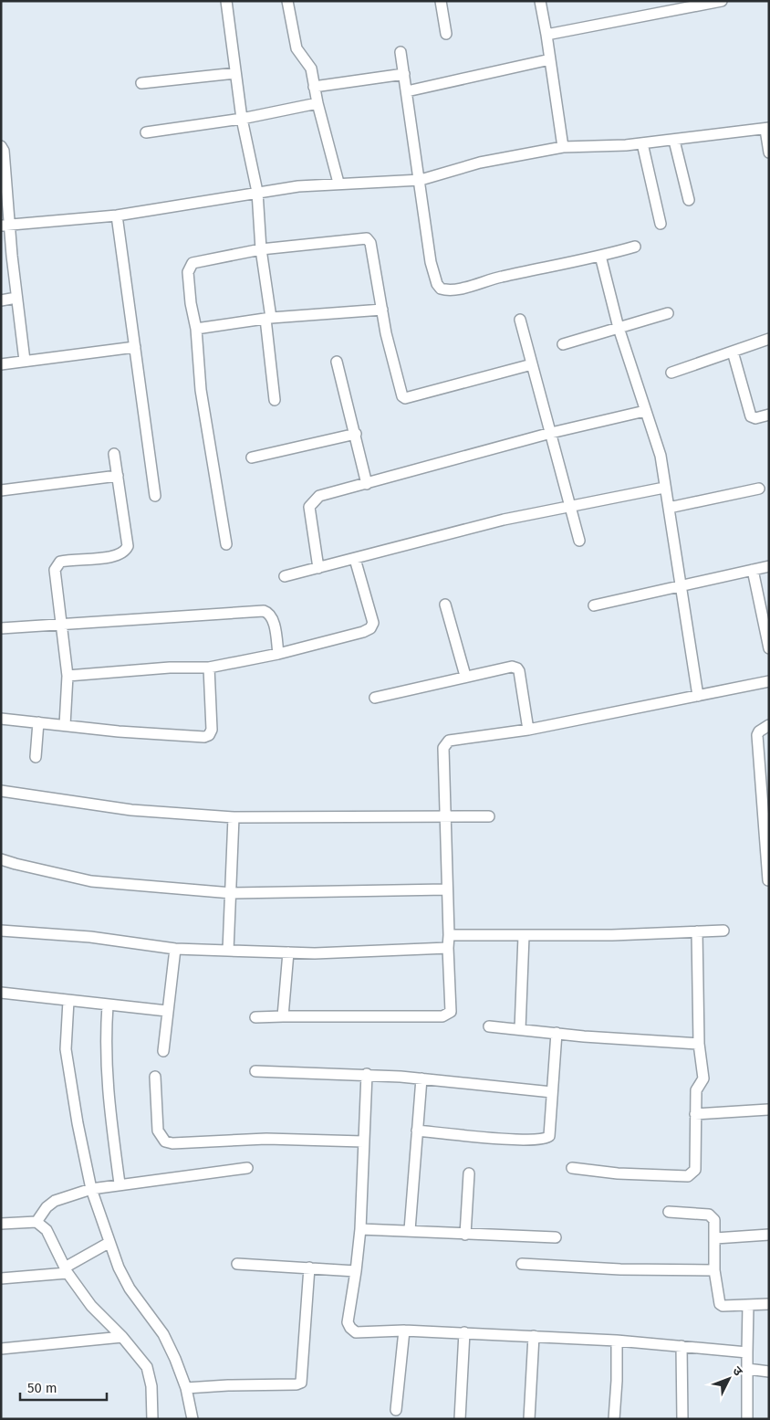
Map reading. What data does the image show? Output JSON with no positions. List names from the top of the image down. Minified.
{"scale_bar":"50 m","north":"top right"}
